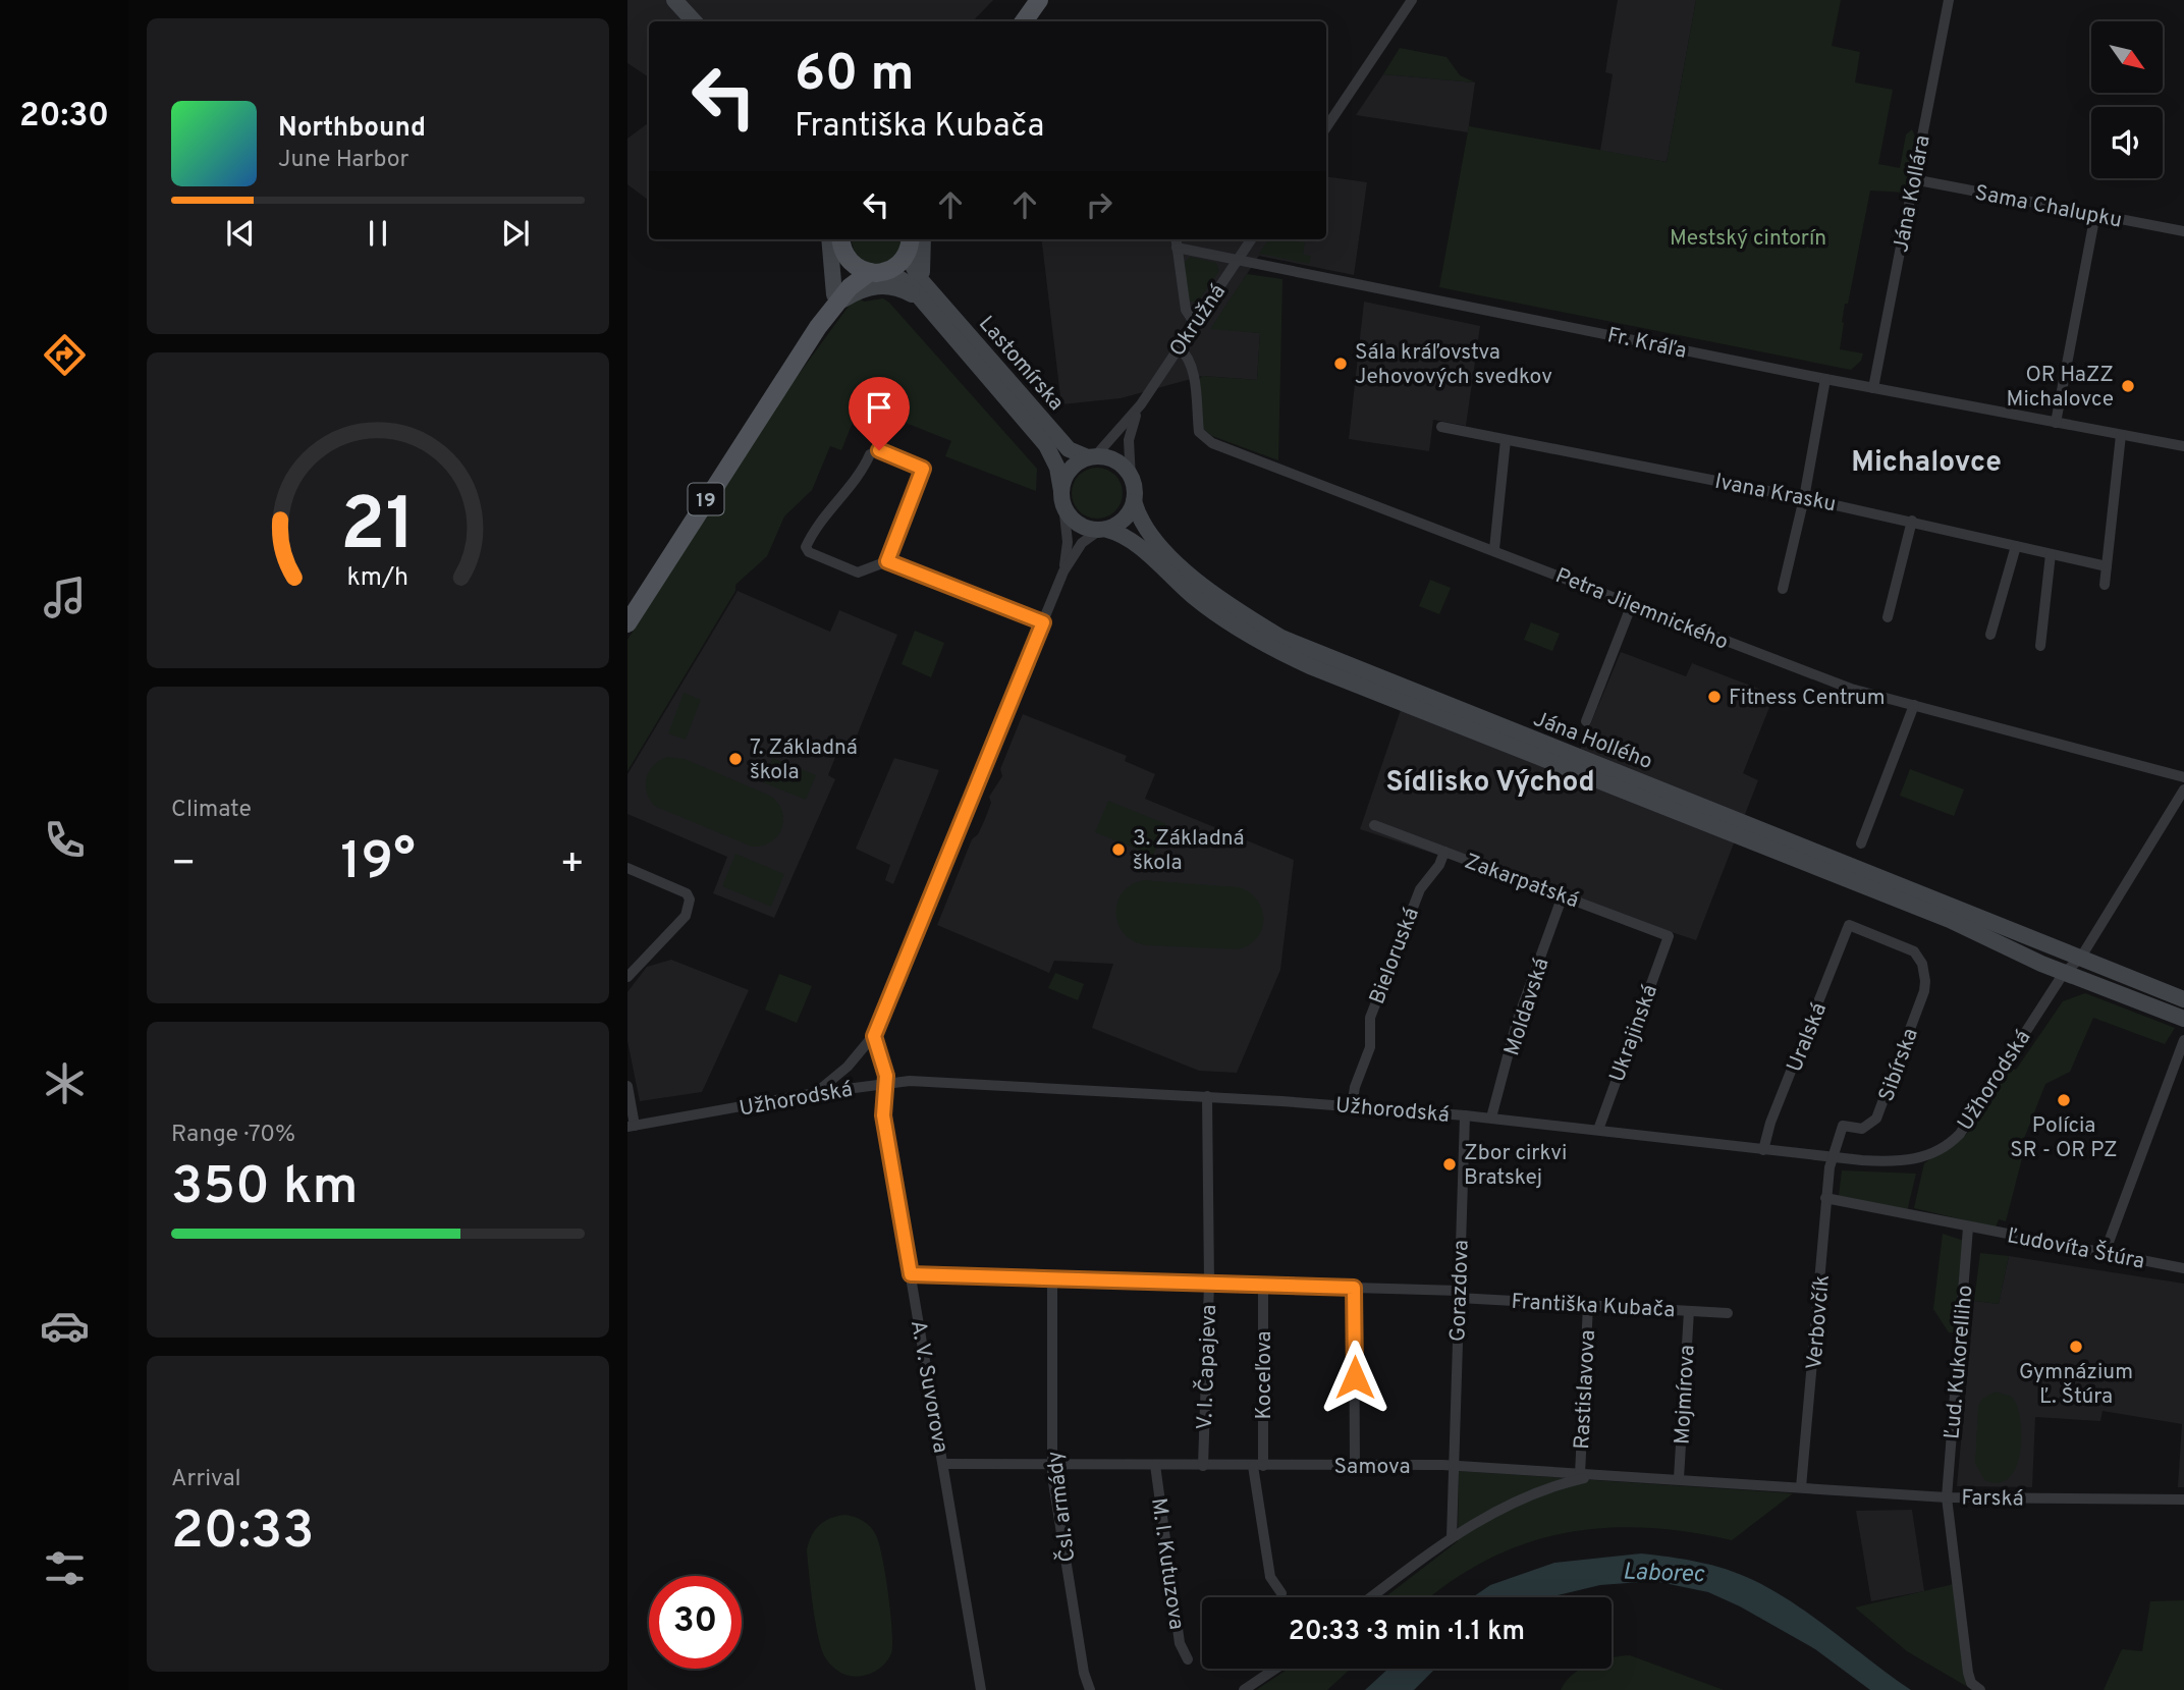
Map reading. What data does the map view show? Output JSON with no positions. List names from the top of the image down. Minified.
{"streets":{"main road":["19"],"street":["Jána Kollára","Sama Chalupku","Okružná","Fr. Kráľa","Lastomírska","Ivana Krasku","Petra Jilemnického","Jána Hollého","Zakarpatská","Bieloruská","Moldavská","Ukrajinská","Uralská","Sibírska","Užhorodská","Ľudovíta Štúra","Gorazdova","Františka Kubača","Verbovčík","Ľud. Kukorelliho","V. I. Čapajeva","Koceľova","A. V. Suvorova","Rastislavova","Mojmírova","Samova","Farská","Čsl. armády","M. I. Kutuzova"]},"crossings":[["Jána Kollára","Sama Chalupku"],["Jána Kollára","Fr. Kráľa"],["Okružná","Fr. Kráľa"],["Okružná","Petra Jilemnického"],["Lastomírska","Jána Hollého"],["Jána Hollého","Užhorodská"],["Zakarpatská","Bieloruská"],["Zakarpatská","Moldavská"],["Zakarpatská","Ukrajinská"],["Bieloruská","Užhorodská"],["Moldavská","Užhorodská"],["Ukrajinská","Užhorodská"],["Uralská","Sibírska"],["Uralská","Užhorodská"],["Sibírska","Verbovčík"],["Užhorodská","Gorazdova"],["Užhorodská","Verbovčík"],["Užhorodská","V. I. Čapajeva"],["Užhorodská","A. V. Suvorova"],["Ľudovíta Štúra","Ľud. Kukorelliho"],["Gorazdova","Františka Kubača"],["Gorazdova","Samova"],["Františka Kubača","V. I. Čapajeva"],["Františka Kubača","Koceľova"],["Františka Kubača","A. V. Suvorova"],["Františka Kubača","Rastislavova"],["Františka Kubača","Mojmírova"],["Františka Kubača","Čsl. armády"],["Verbovčík","Samova"],["Verbovčík","Farská"],["Ľud. Kukorelliho","Farská"],["V. I. Čapajeva","Samova"],["Koceľova","Samova"],["A. V. Suvorova","Samova"],["Rastislavova","Samova"],["Mojmírova","Samova"],["Samova","Farská"],["Samova","Čsl. armády"],["Samova","M. I. Kutuzova"]],"districts":["Michalovce","Sídlisko Východ"],"water":["Laborec"],"parks":["Mestský cintorín"],"places":["Sála kráľovstva Jehovových svedkov","OR HaZZ Michalovce","Fitness Centrum","7. Základná škola","3. Základná škola","Polícia SR - OR PZ","Zbor cirkvi Bratskej","Gymnázium Ľ. Štúra"],"north":"bottom right","page":{"tabs":"20:30","turn":["60 m","Františka Kubača"],"song":["Northbound","June Harbor"],"tile":["Climate",["Range · 70%","350 km"],["Arrival","20:33"]],"heat":["−","19°","+"],"limit":"30","trip":"20:33 · 3 min · 1.1 km","gauge":["21","km/h"]}}
